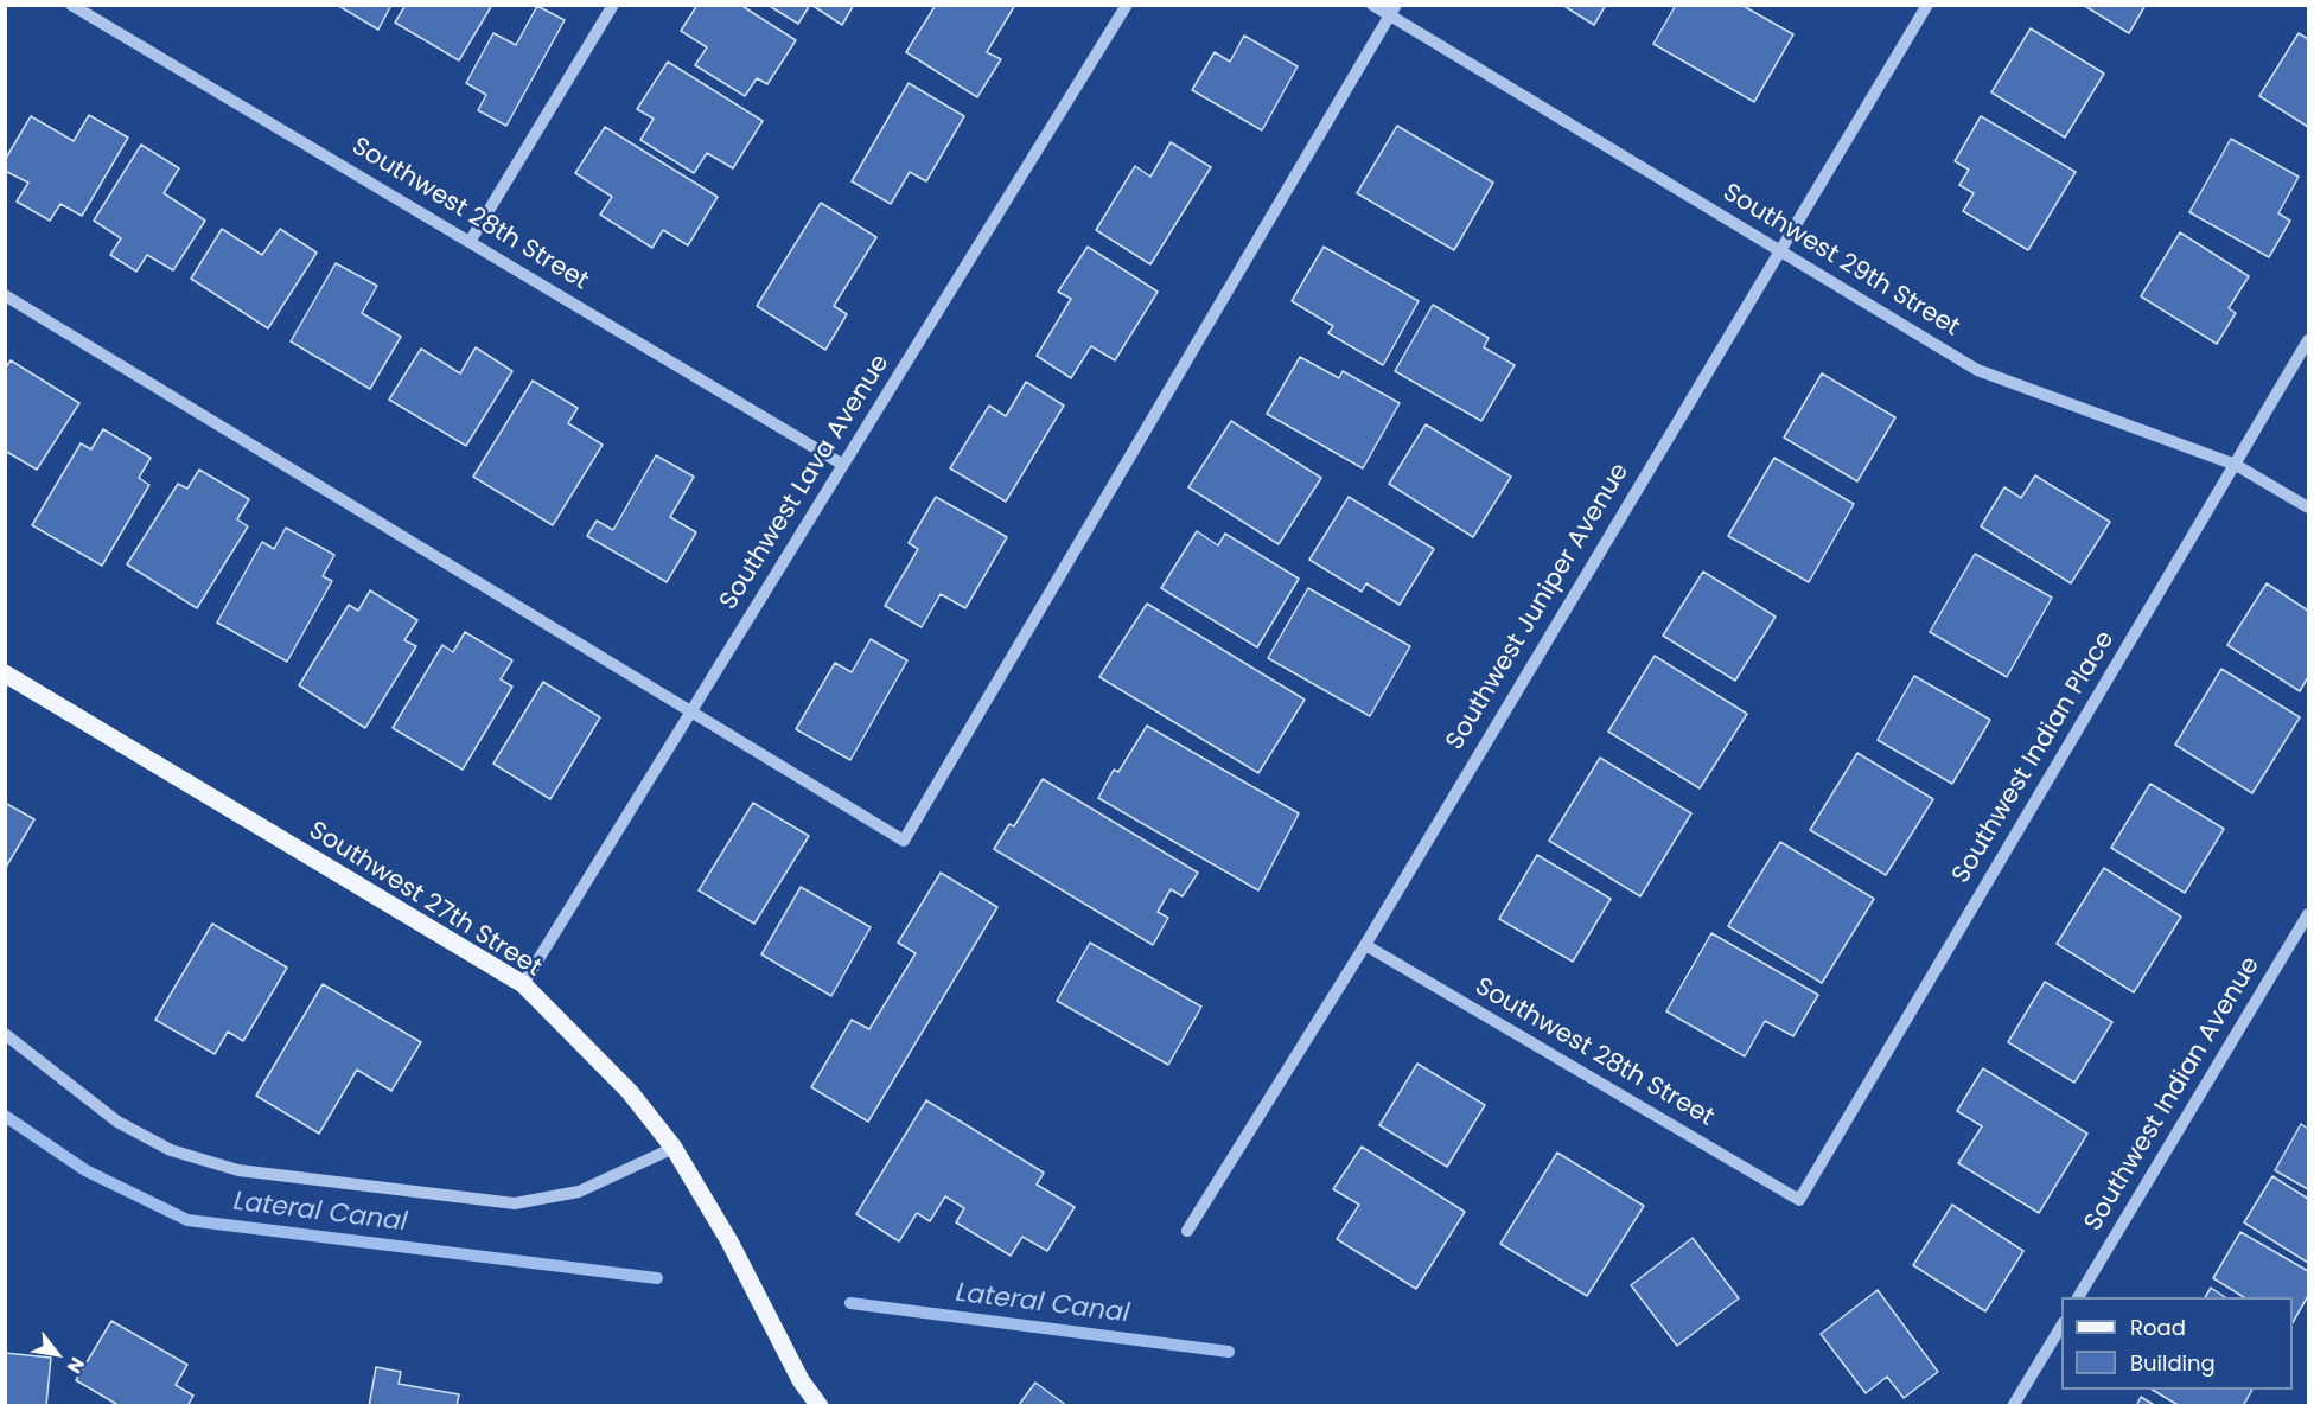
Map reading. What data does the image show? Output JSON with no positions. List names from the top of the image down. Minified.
{"streets":{"main road":["Southwest 27th Street"],"street":["Southwest 28th Street","Southwest 29th Street","Southwest Lava Avenue","Southwest Juniper Avenue","Southwest Indian Place","Southwest Indian Avenue"]},"crossings":[["Southwest 28th Street","Southwest Lava Avenue"],["Southwest 28th Street","Southwest Juniper Avenue"],["Southwest 28th Street","Southwest Indian Place"],["Southwest 29th Street","Southwest Juniper Avenue"],["Southwest 29th Street","Southwest Indian Place"],["Southwest Lava Avenue","Southwest 27th Street"]],"water":["Lateral Canal"],"legend":["Road","Building"],"north":"bottom right"}
